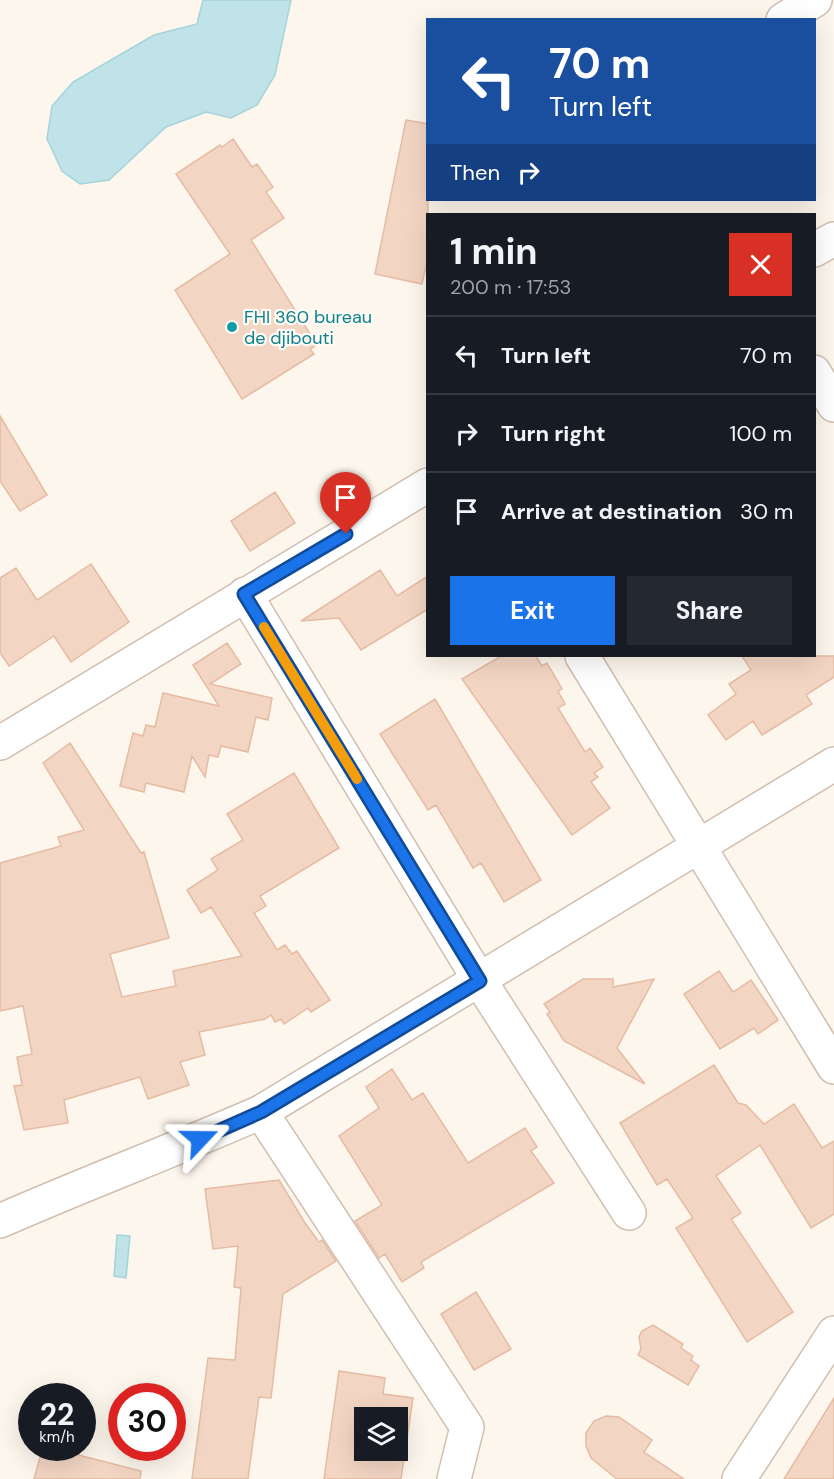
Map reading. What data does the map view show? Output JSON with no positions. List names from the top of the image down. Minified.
{"places":["FHI 360 bureau de djibouti"],"page":{"turn":["70 m","Turn left"],"then":"Then","heading":["1 min","200 m · 17:53"],"list":[{"name":"Turn left","value":"70 m"},{"name":"Turn right","value":"100 m"},{"name":"Arrive at destination","value":"30 m"}],"buttons":["Exit","Share"],"speed":"22 km/h","limit":"30"}}
